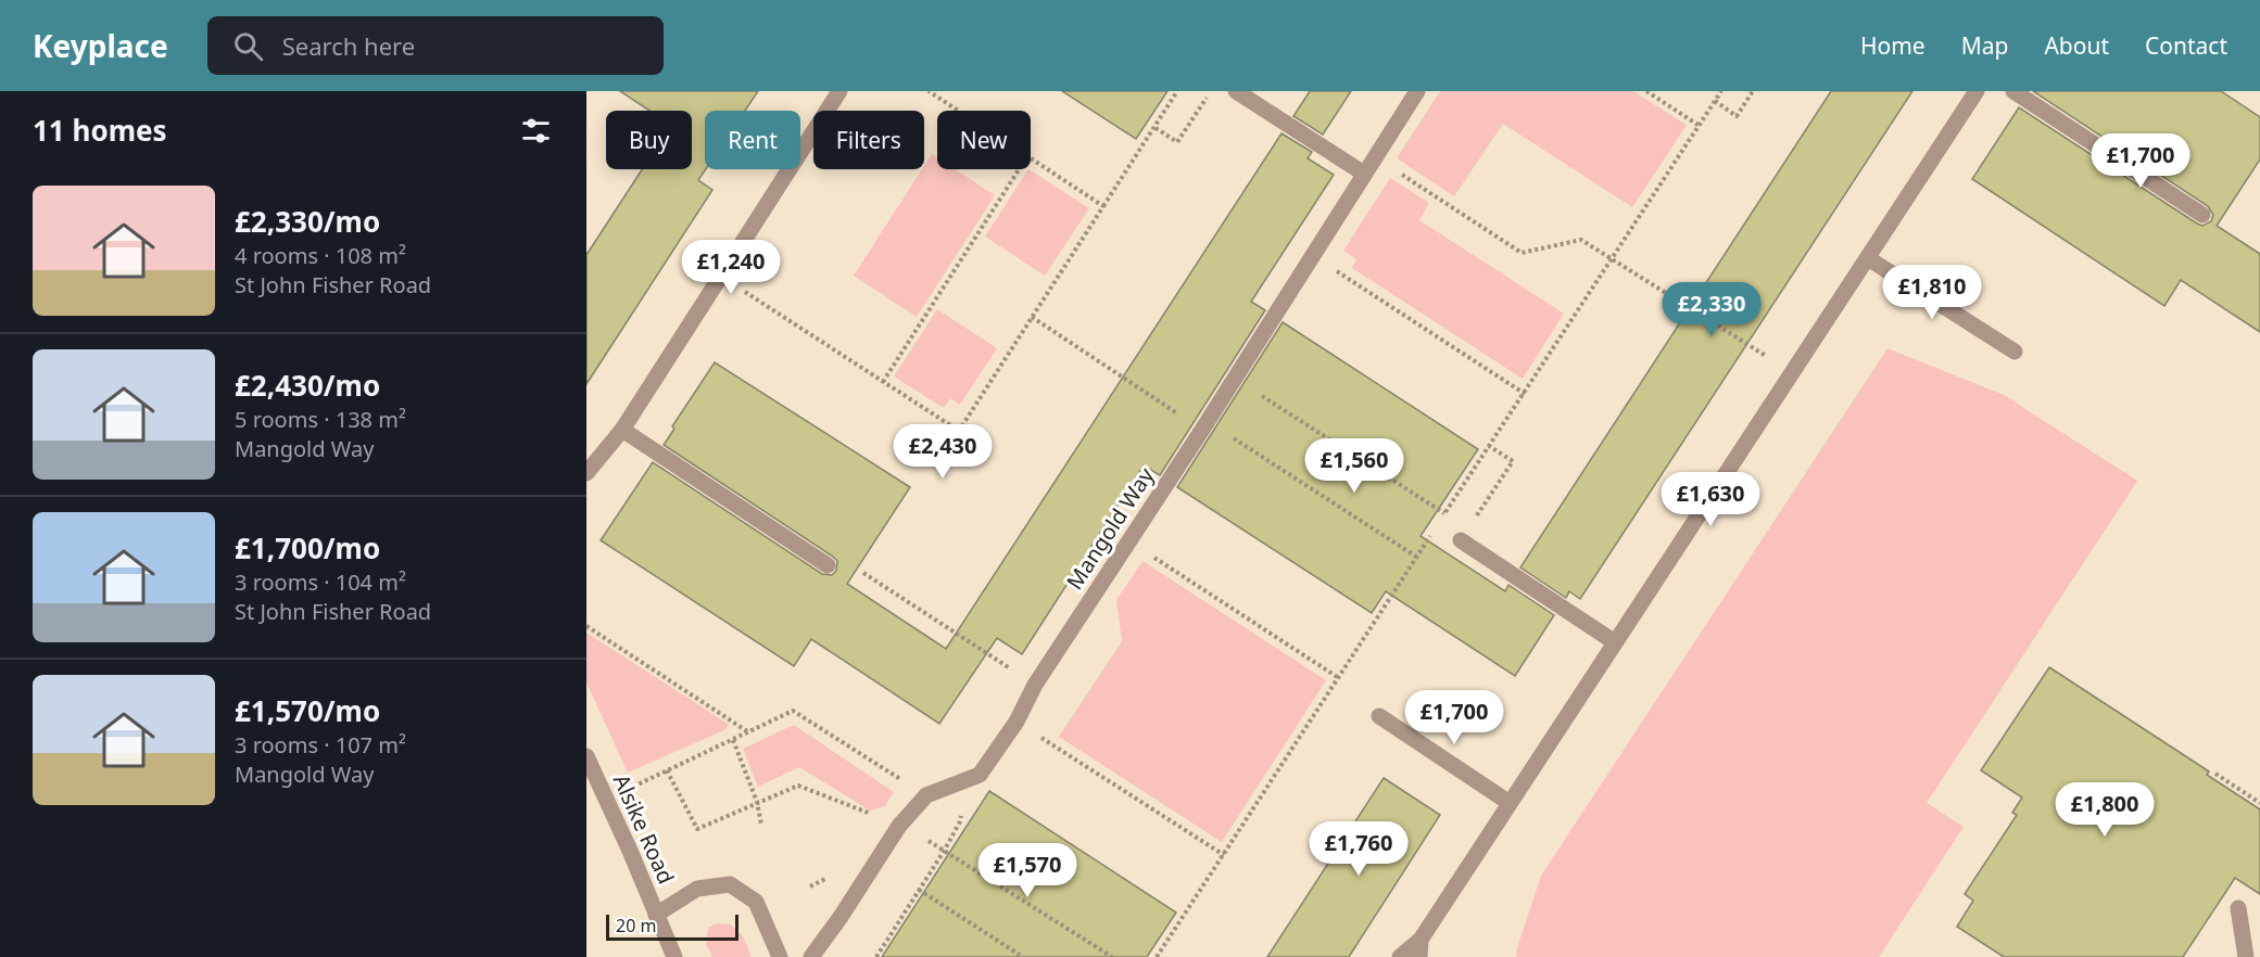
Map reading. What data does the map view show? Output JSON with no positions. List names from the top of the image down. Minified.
{"streets":{"street":["Mangold Way","Alsike Road"]},"scale_bar":"20 m","page":{"header":"Keyplace","search":"Search here","nav":["Home","Map","About","Contact"],"heading":"11 homes","chip":["Buy","Rent","Filters","New"],"price":["£1,700","£1,240","£1,810","£2,330","£2,430","£1,560","£1,630","£1,700","£1,800","£1,760","£1,570"],"list":[{"name":"£2,330/mo","note":"4 rooms · 108 m² · St John Fisher Road"},{"name":"£2,430/mo","note":"5 rooms · 138 m² · Mangold Way"},{"name":"£1,700/mo","note":"3 rooms · 104 m² · St John Fisher Road"},{"name":"£1,570/mo","note":"3 rooms · 107 m² · Mangold Way"}],"scale":"20 m"}}
